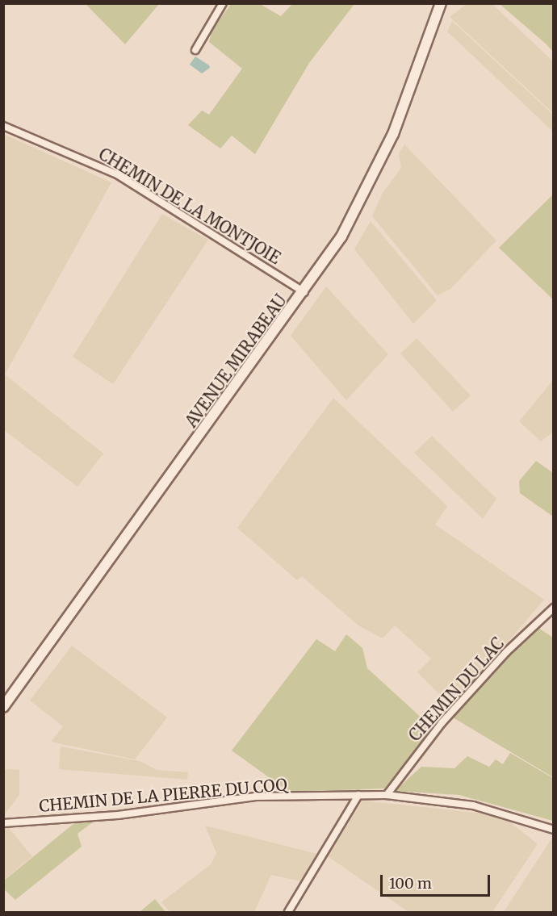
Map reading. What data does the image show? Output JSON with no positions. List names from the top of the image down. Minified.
{"streets":{"main road":["AVENUE MIRABEAU"],"street":["CHEMIN DE LA MONTJOIE","CHEMIN DU LAC","CHEMIN DE LA PIERRE DU COQ"]},"crossings":[["CHEMIN DE LA MONTJOIE","AVENUE MIRABEAU"],["CHEMIN DU LAC","CHEMIN DE LA PIERRE DU COQ"]],"scale_bar":"100 m"}
